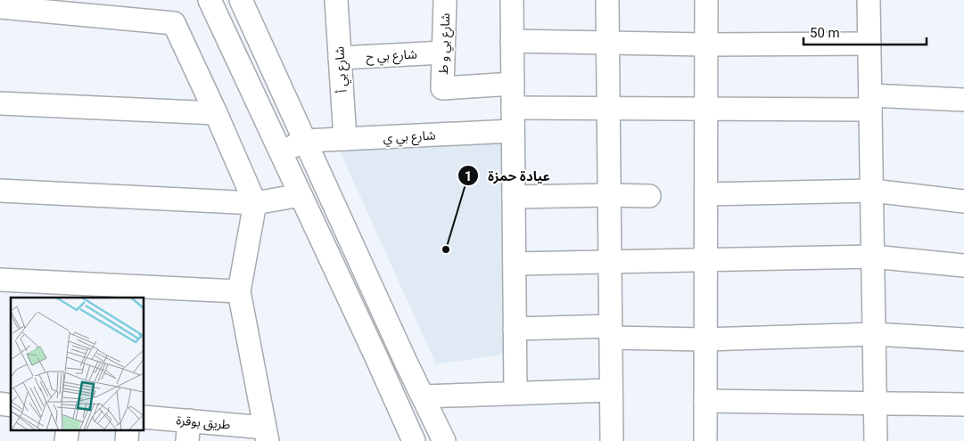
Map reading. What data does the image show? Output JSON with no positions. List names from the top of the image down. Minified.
{"streets":{"street":["شارع بي و ط","شارع بي ح","شارع بي أ","شارع بي ي","طريق بوقرة"]},"crossings":[["شارع بي و ط","شارع بي ح"],["شارع بي ح","شارع بي أ"],["شارع بي أ","شارع بي ي"]],"places":["عيادة حمزة"],"scale_bar":"50 m"}
